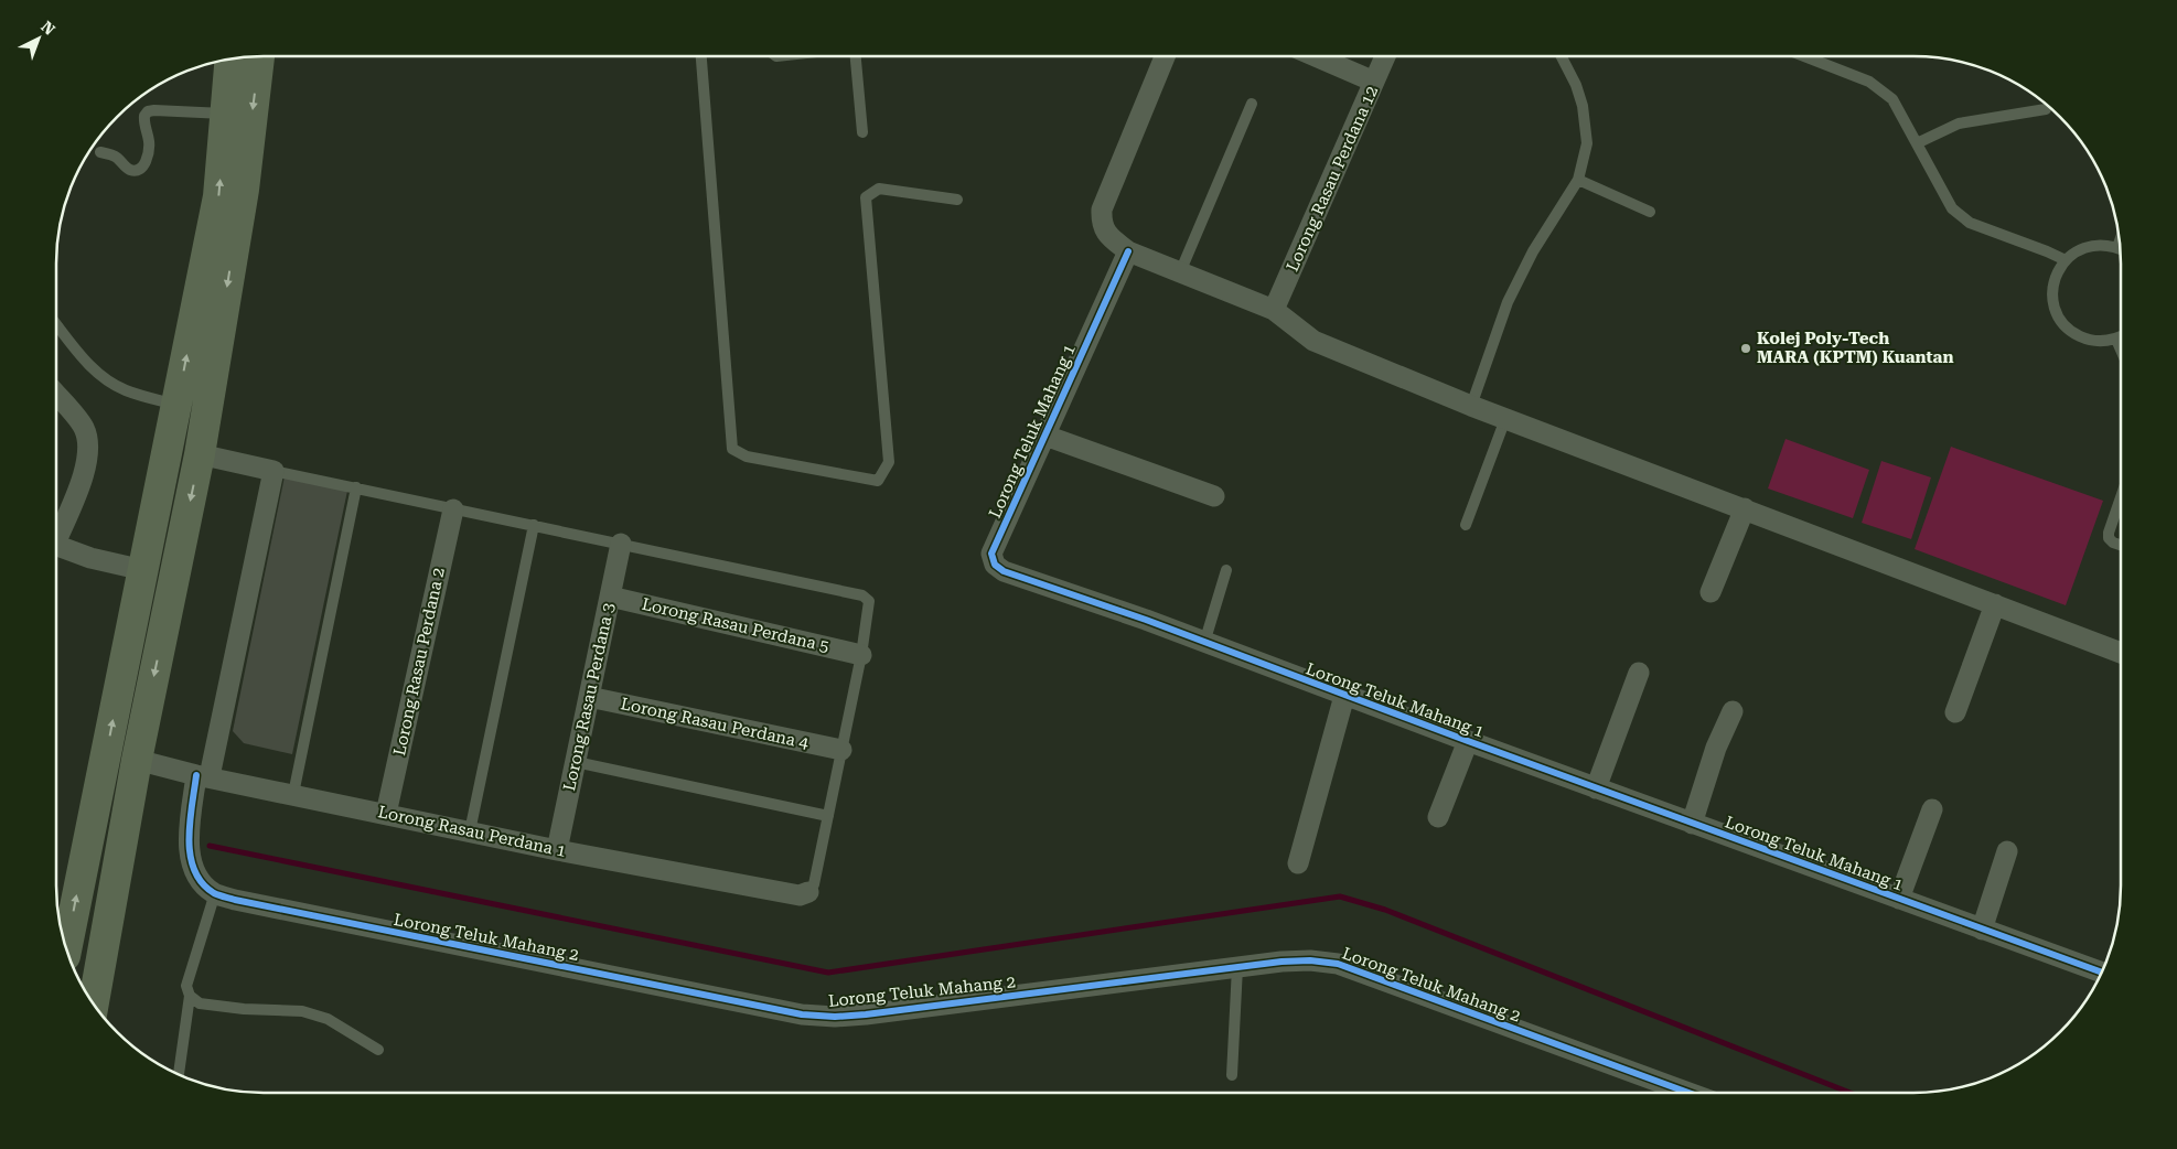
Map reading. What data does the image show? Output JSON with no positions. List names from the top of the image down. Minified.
{"streets":{"street":["Lorong Rasau Perdana 12","Lorong Teluk Mahang 1","Lorong Rasau Perdana 5","Lorong Rasau Perdana 2","Lorong Rasau Perdana 3","Lorong Rasau Perdana 4","Lorong Rasau Perdana 1","Lorong Teluk Mahang 2"]},"crossings":[["Lorong Rasau Perdana 5","Lorong Rasau Perdana 3"],["Lorong Rasau Perdana 2","Lorong Rasau Perdana 1"],["Lorong Rasau Perdana 3","Lorong Rasau Perdana 4"],["Lorong Rasau Perdana 3","Lorong Rasau Perdana 1"]],"places":["Kolej Poly-Tech MARA (KPTM) Kuantan"],"north":"top right"}
